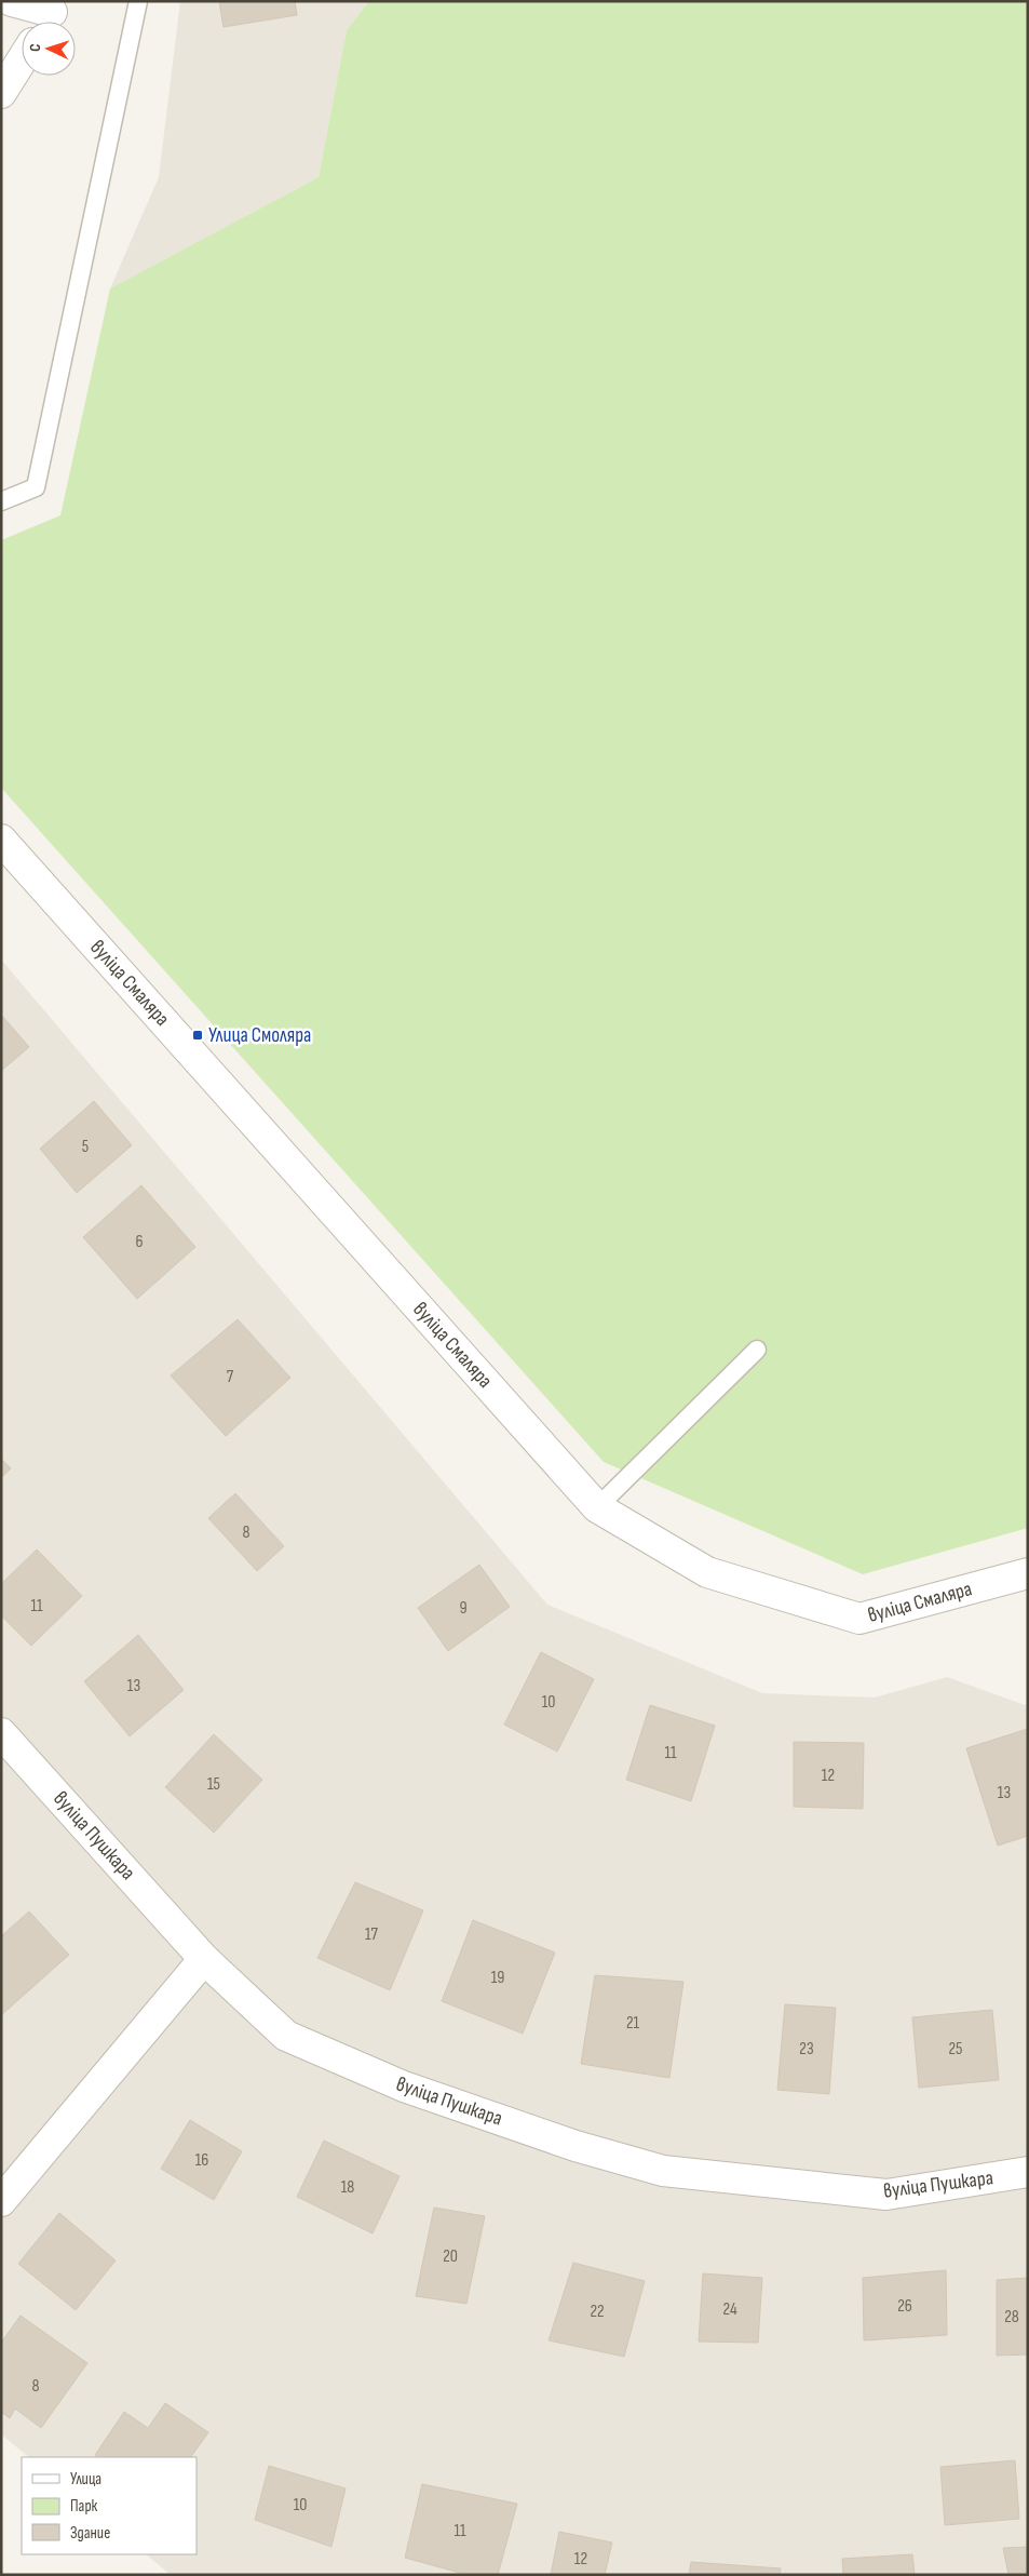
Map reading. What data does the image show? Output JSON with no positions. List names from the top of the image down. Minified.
{"streets":{"street":["вуліца Смаляра","вуліца Пушкара"]},"places":{"transit":["Улица Смоляра"]},"house_numbers":["5","6","7","8","11","9","13","10","11","12","15","13","17","19","21","23","25","16","18","20","26","24","22","28","8","10","11","12"],"legend":["Улица","Парк","Здание"],"north":"left"}
